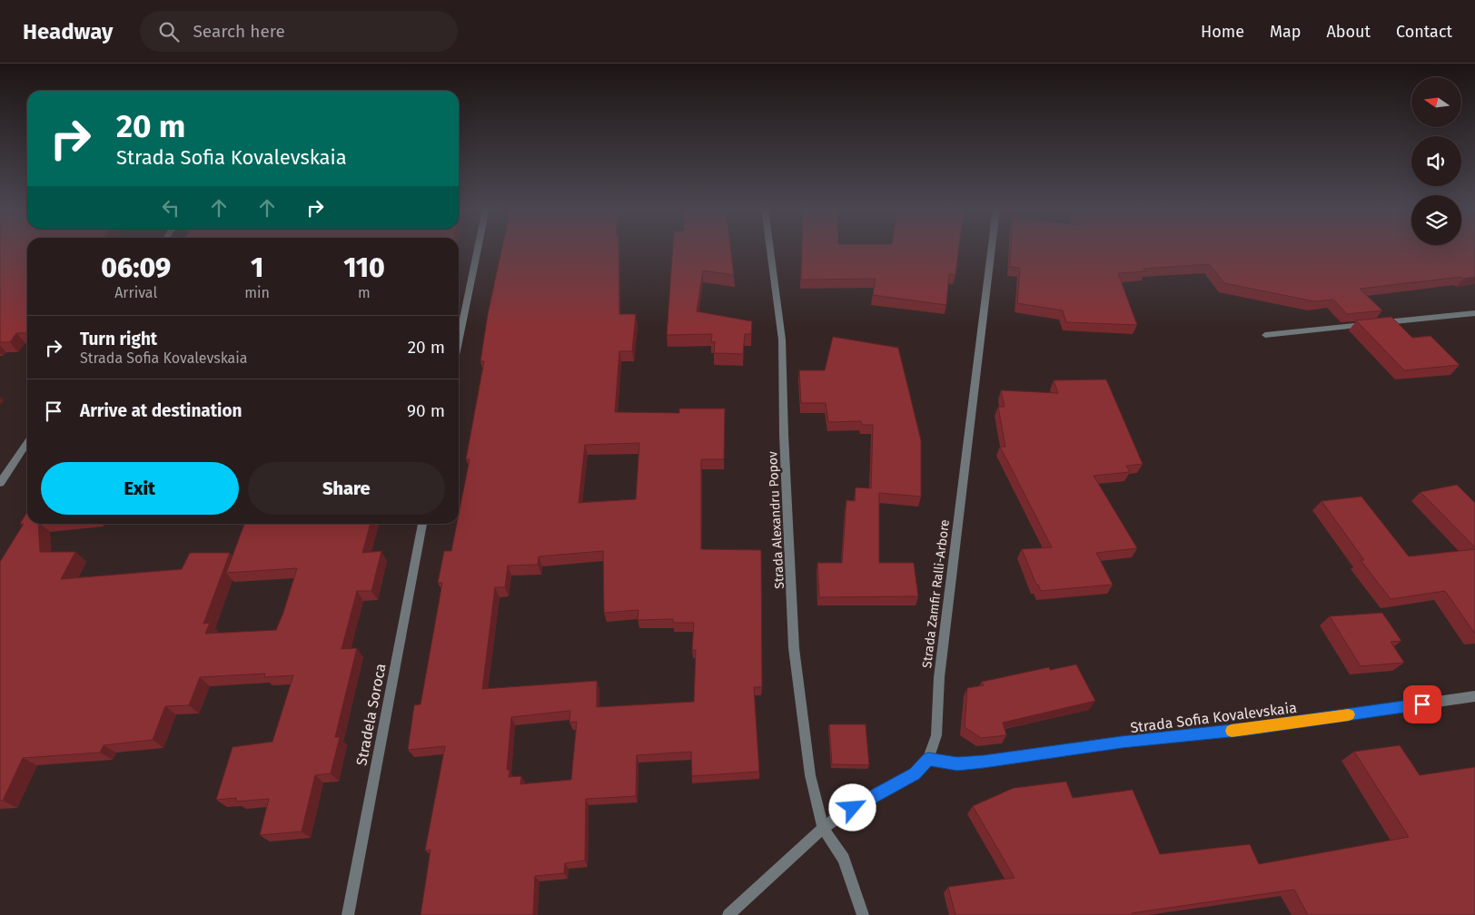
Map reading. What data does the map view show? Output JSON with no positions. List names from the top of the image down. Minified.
{"streets":{"street":["Strada Alexandru Popov","Strada Zamfir Ralli-Arbore","Stradela Sorocа","Strada Sofia Kovalevskaia"]},"crossings":[["Strada Alexandru Popov","Strada Zamfir Ralli-Arbore"],["Strada Zamfir Ralli-Arbore","Strada Sofia Kovalevskaia"]],"north":"left","page":{"header":"Headway","search":"Search here","nav":["Home","Map","About","Contact"],"turn":["20 m","Strada Sofia Kovalevskaia"],"eta":["06:09","Arrival","1","min","110","m"],"list":[{"name":"Turn right","note":"Strada Sofia Kovalevskaia","value":"20 m"},{"name":"Arrive at destination","value":"90 m"}],"buttons":["Exit","Share"]}}
